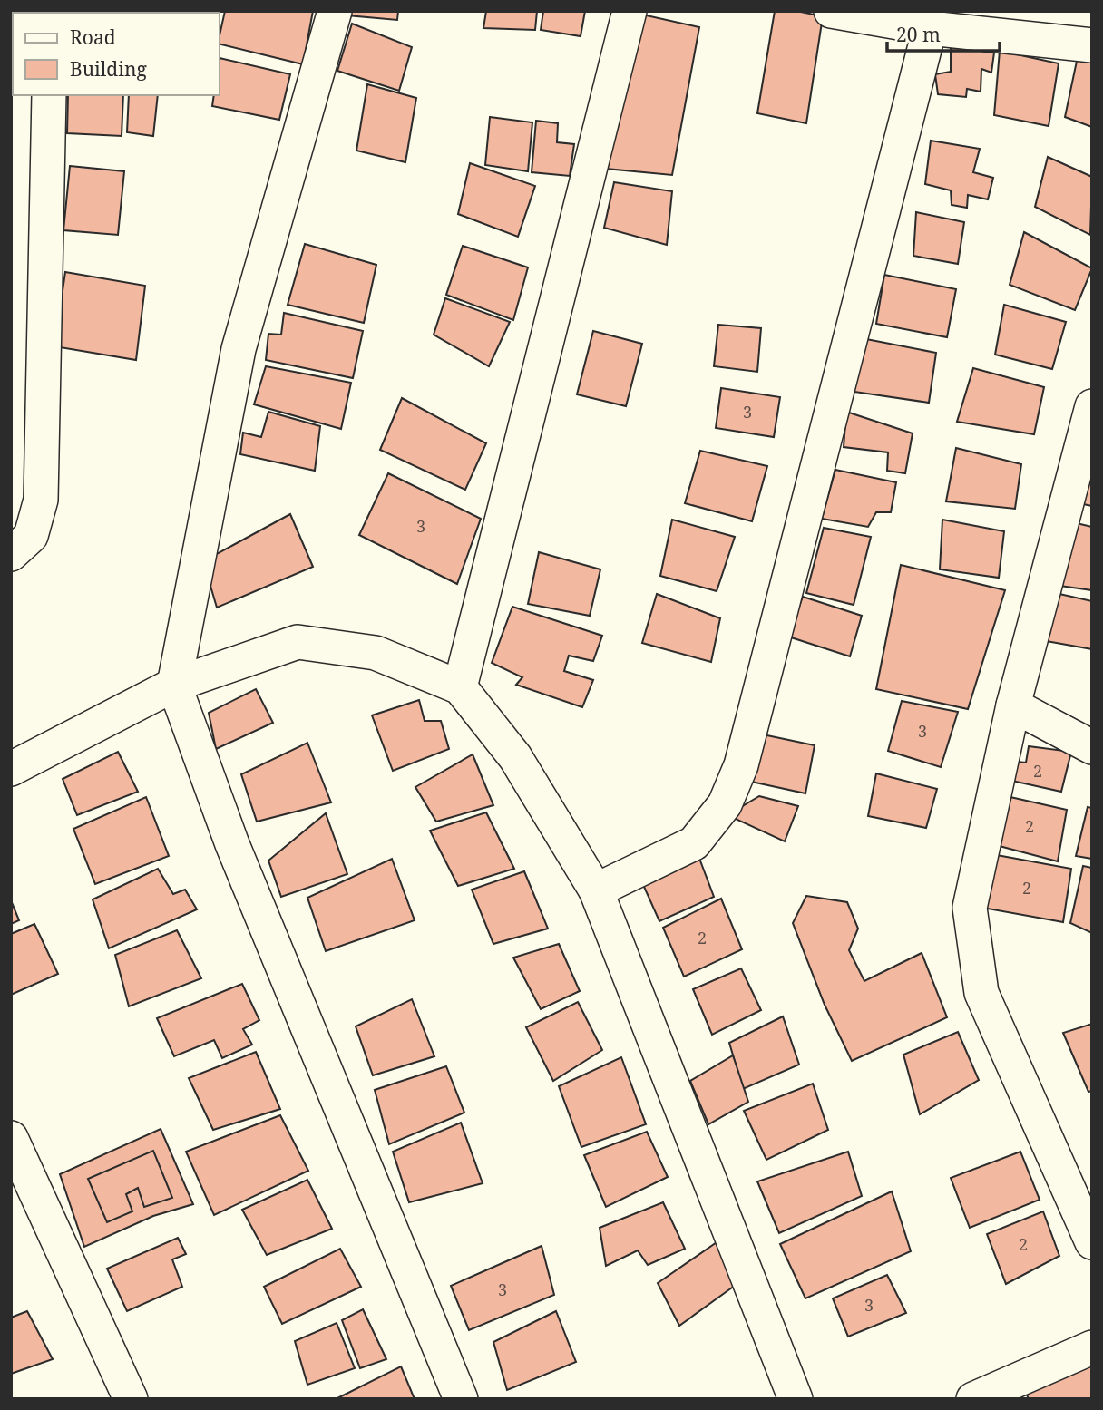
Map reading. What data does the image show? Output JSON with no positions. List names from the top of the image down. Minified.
{"house_numbers":["3","3","3","2","2","2","2","2","3","3"],"legend":["Road","Building"],"scale_bar":"20 m"}
